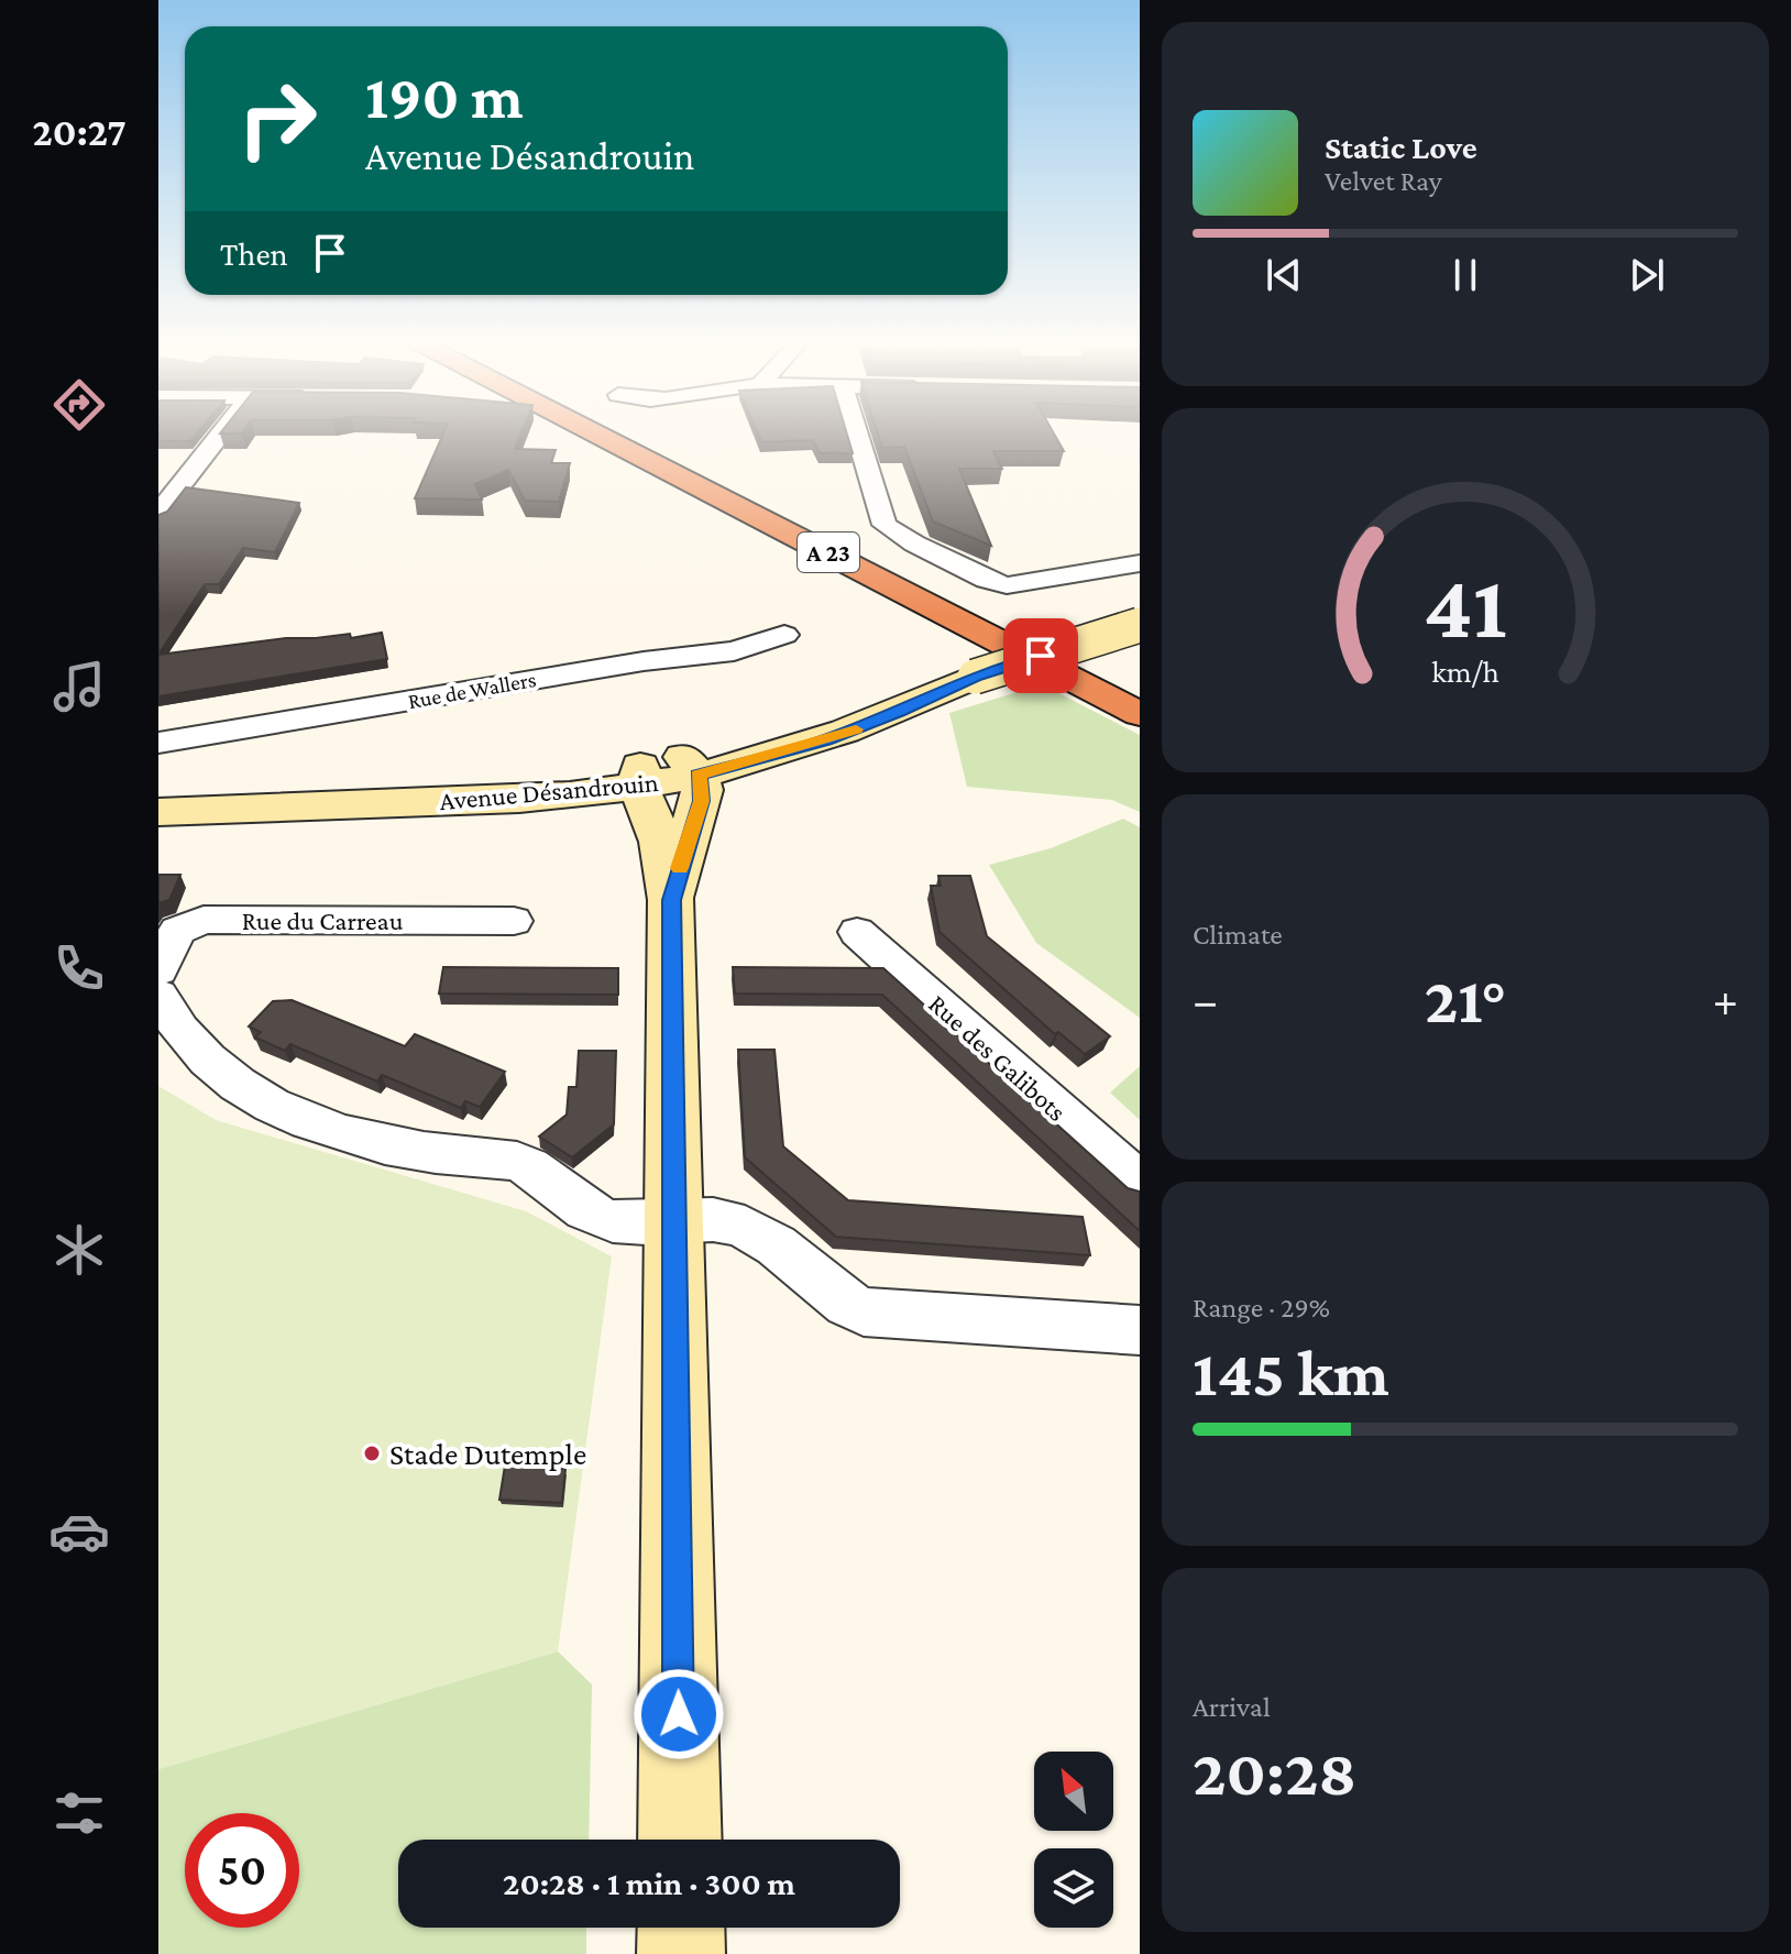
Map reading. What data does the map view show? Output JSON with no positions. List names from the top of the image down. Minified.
{"streets":{"highway":["A 23"],"main road":["Avenue Désandrouin"],"street":["Rue de Wallers","Rue du Carreau","Rue des Galibots"]},"places":["Stade Dutemple"],"north":"top left","page":{"tabs":"20:27","turn":["190 m","Avenue Désandrouin"],"song":["Static Love","Velvet Ray"],"then":"Then","tile":["Climate",["Range · 29%","145 km"],["Arrival","20:28"]],"heat":["−","21°","+"],"limit":"50","trip":"20:28 · 1 min · 300 m","gauge":["41","km/h"]}}
